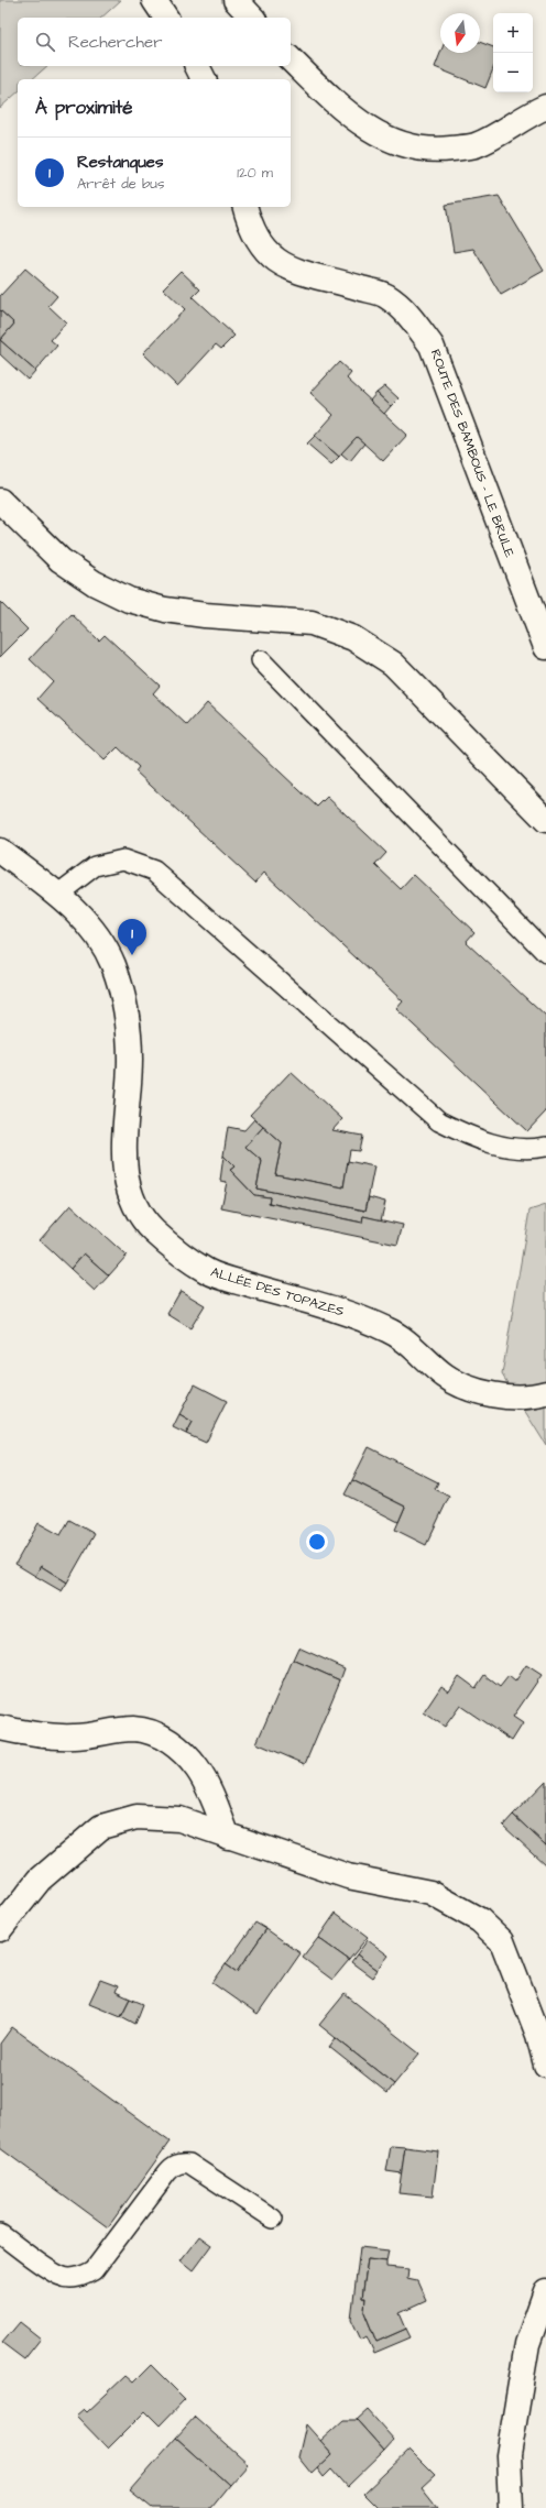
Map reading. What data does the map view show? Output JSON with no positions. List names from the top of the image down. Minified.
{"streets":{"main road":["ROUTE DES BAMBOUS - LE BRULE","ALLÉE DES TOPAZES"]},"north":"bottom","page":{"map_buttons":["+","−"],"search":"Rechercher","heading":"À proximité","list":[{"mark":"1","name":"Restanques","note":"Arrêt de bus","value":"120 m"}],"pins":"1"}}
